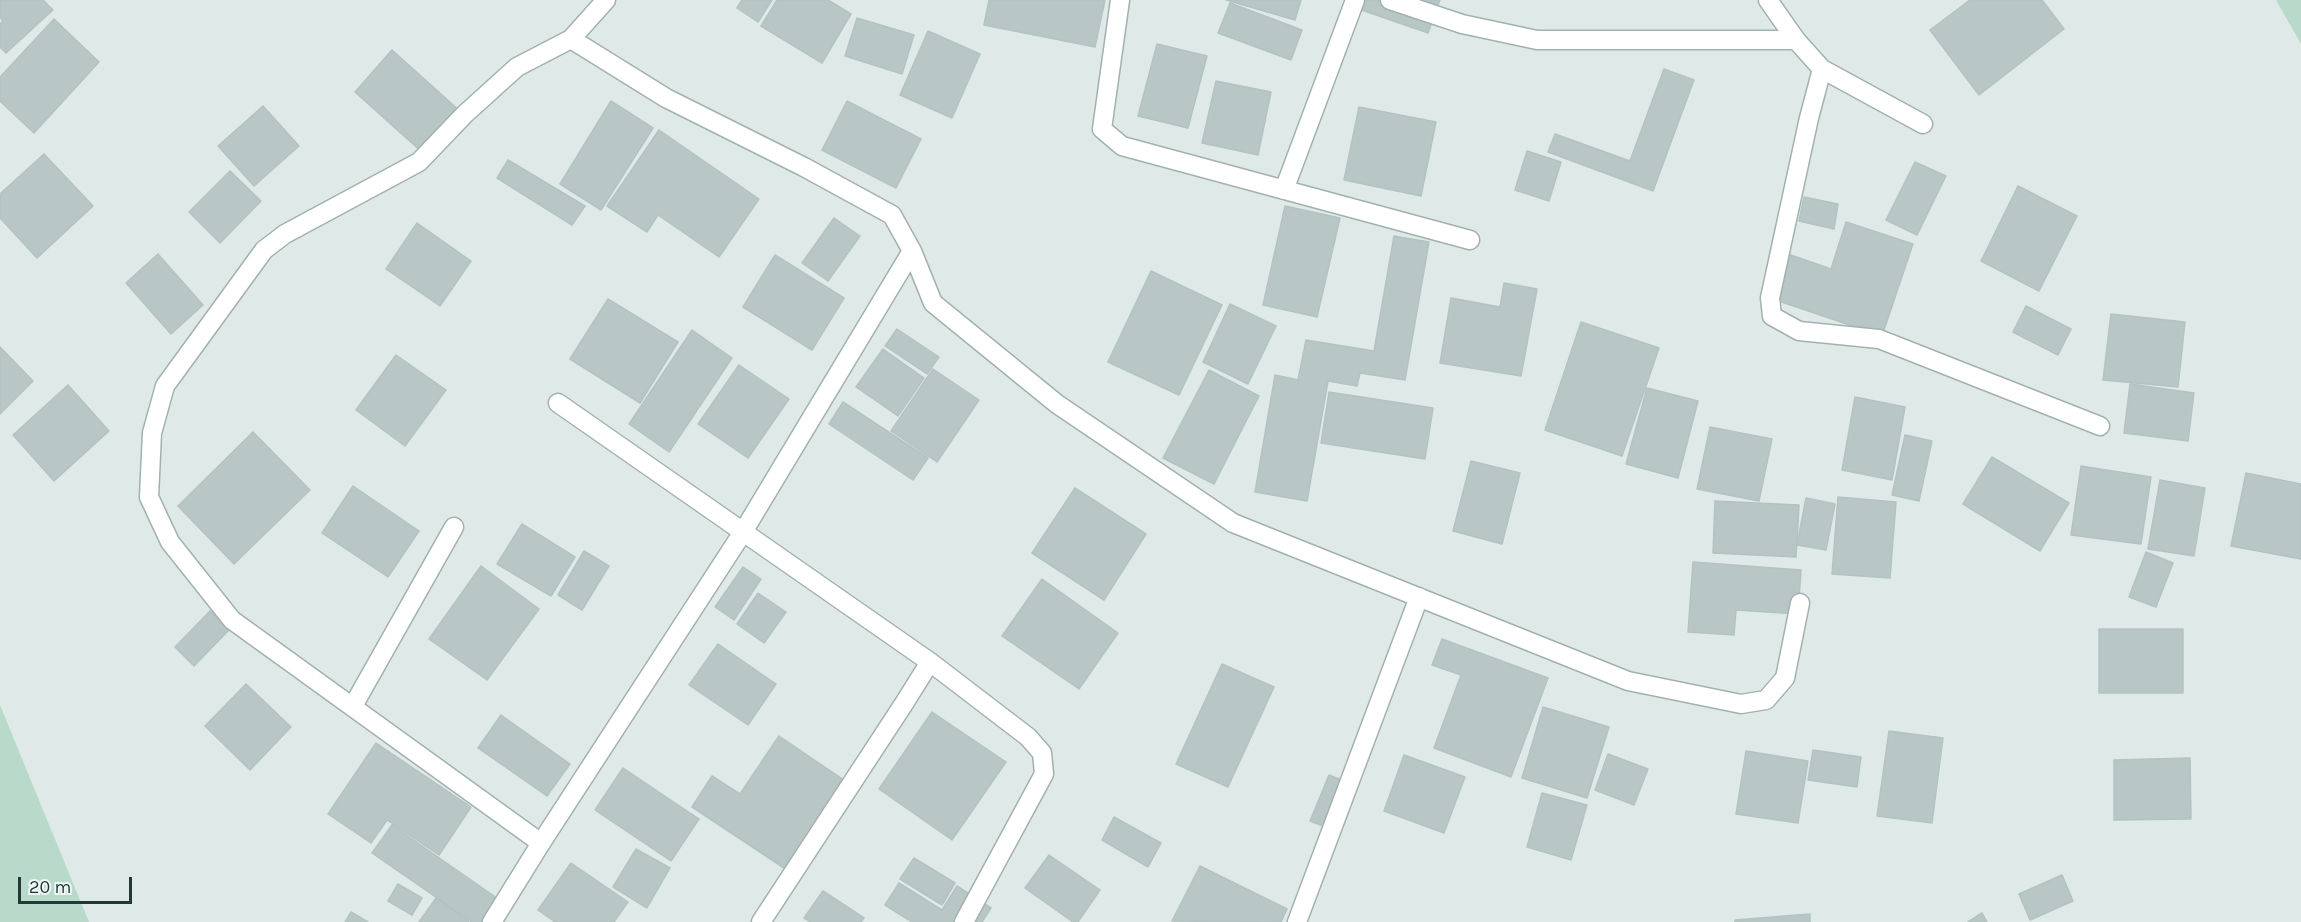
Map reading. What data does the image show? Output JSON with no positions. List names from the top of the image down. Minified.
{"scale_bar":"20 m"}
